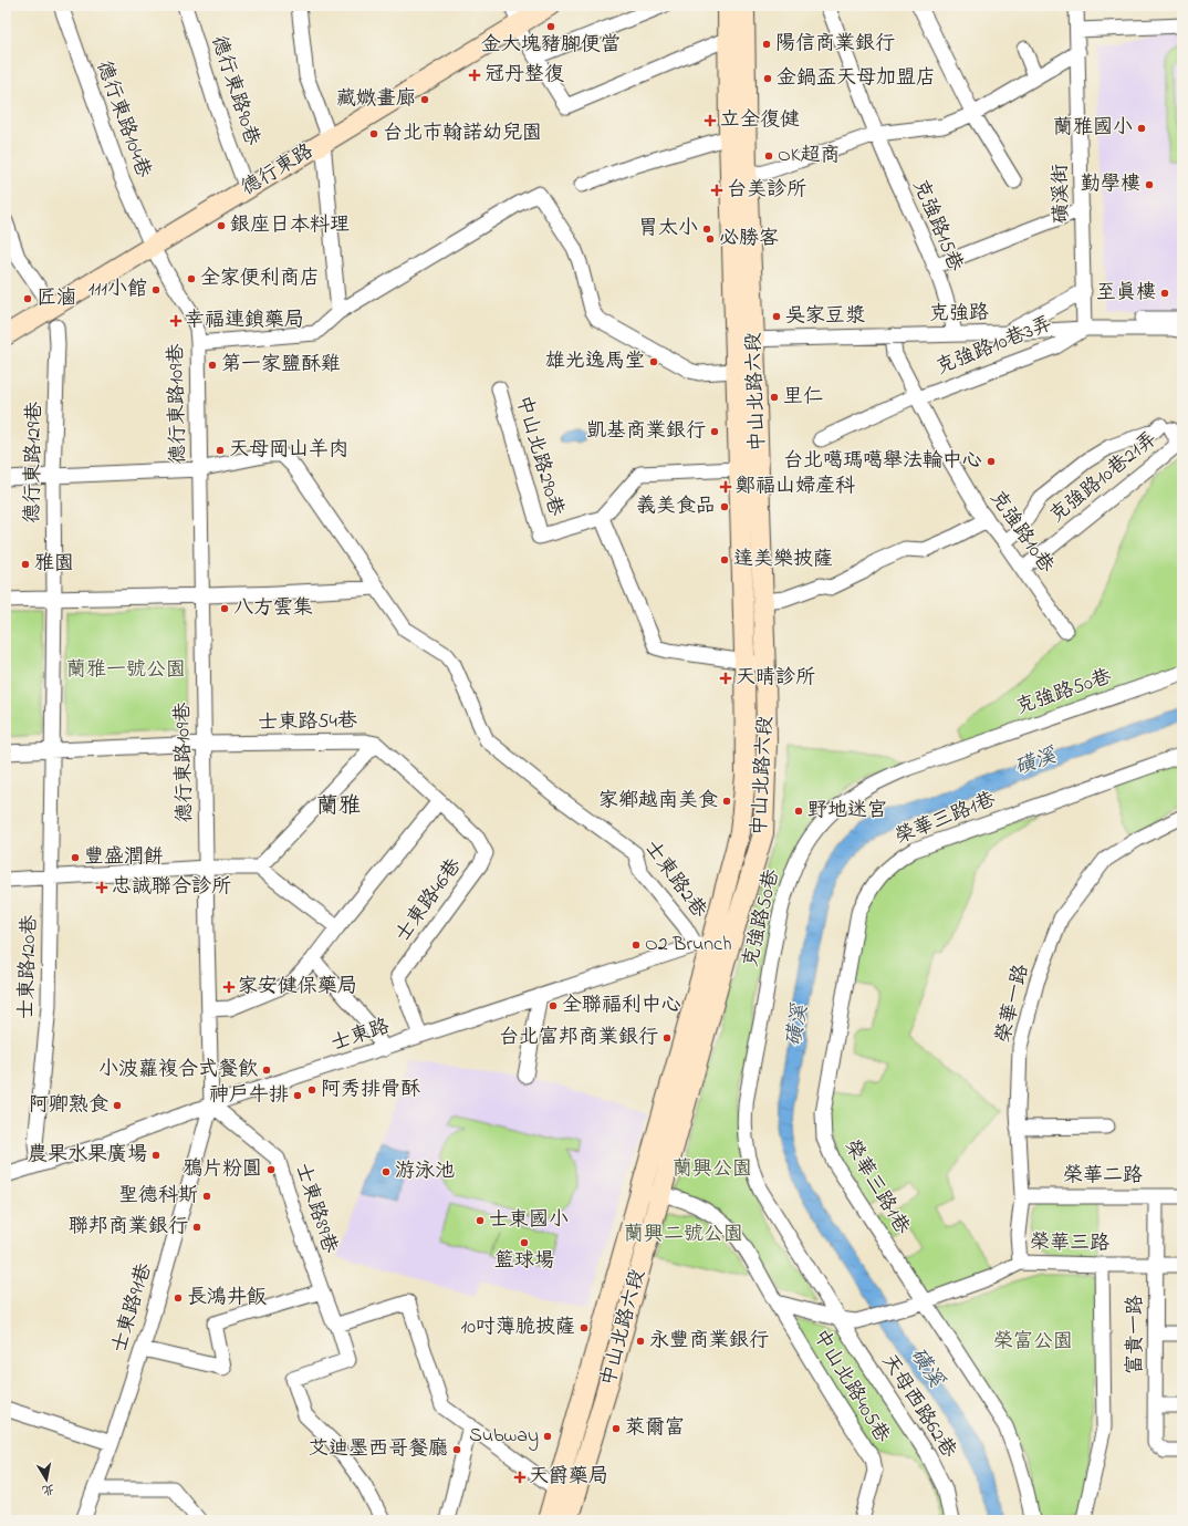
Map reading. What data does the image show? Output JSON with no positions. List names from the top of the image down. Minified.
{"streets":{"main road":["德行東路","中山北路六段"],"street":["德行東路90巷","德行東路104巷","磺溪街","克強路15巷","克強路","克強路10巷3弄","德行東路109巷","中山北路290巷","德行東路129巷","克強路10巷21弄","克強路10巷","克強路50巷","士東路54巷","榮華三路1巷","士東路2巷","士東路46巷","士東路120巷","榮華一路","士東路","榮華二路","士東路89巷","榮華三路","士東路91巷","富貴一路","中山北路405巷","天母西路62巷"]},"crossings":[["德行東路90巷","德行東路"],["德行東路104巷","德行東路"],["德行東路104巷","德行東路109巷"],["德行東路","德行東路109巷"],["德行東路","德行東路129巷"],["磺溪街","克強路"],["磺溪街","克強路10巷3弄"],["克強路15巷","克強路"],["克強路","克強路10巷3弄"],["克強路","中山北路六段"],["克強路","克強路10巷"],["克強路10巷3弄","克強路10巷"],["中山北路六段","士東路2巷"],["中山北路六段","士東路"],["中山北路六段","中山北路405巷"],["德行東路109巷","士東路54巷"],["德行東路109巷","士東路2巷"],["德行東路109巷","士東路"],["德行東路109巷","士東路89巷"],["德行東路109巷","士東路91巷"],["克強路10巷21弄","克強路10巷"],["克強路50巷","榮華三路"],["克強路50巷","天母西路62巷"],["士東路54巷","士東路46巷"],["士東路54巷","士東路120巷"],["榮華三路1巷","榮華三路"],["士東路2巷","士東路"],["士東路46巷","士東路"],["士東路120巷","士東路"],["榮華一路","榮華二路"],["榮華一路","榮華三路"],["士東路","士東路89巷"],["士東路","士東路91巷"],["榮華二路","富貴一路"],["士東路89巷","士東路91巷"],["榮華三路","富貴一路"],["榮華三路","天母西路62巷"]],"districts":["蘭雅"],"water":["磺溪"],"parks":["蘭雅一號公園","蘭興公園","蘭興二號公園","榮富公園"],"places":{"other":["金大塊豬腳便當","陽信商業銀行","金鍋盃天母加盟店","藏媺畫廊","蘭雅國小","台北市翰諾幼兒園","OK超商","勤學樓","銀座日本料理","胃太小","必勝客","全家便利商店","111小館","至真樓","匠滷","吴家豆漿","雄光逸馬堂","第一家鹽酥雞","里仁","凱基商業銀行","天母岡山羊肉","台北噶瑪噶舉法輪中心","義美食品","達美樂披薩","雅園","八方雲集","家鄉越南美食","野地迷宮","豐盛潤餅","O2 Brunch","全聯福利中心","台北富邦商業銀行","小波蘿複合式餐飲","阿秀排骨酥","神戶牛排","阿卿熟食","農果水果廣場","鴉片粉圓","游泳池","聖德科斯","士東國小","聯邦商業銀行","籃球場","長鴻井飯","10吋薄脆披薩","永豐商業銀行","萊爾富","Subway","艾迪墨西哥餐廳"],"health":["冠丹整復","立全復健","台美診所","幸福連鎖藥局","鄭福山婦產科","天晴診所","忠誠聯合診所","家安健保藥局","天爵藥局"]},"north":"bottom"}
